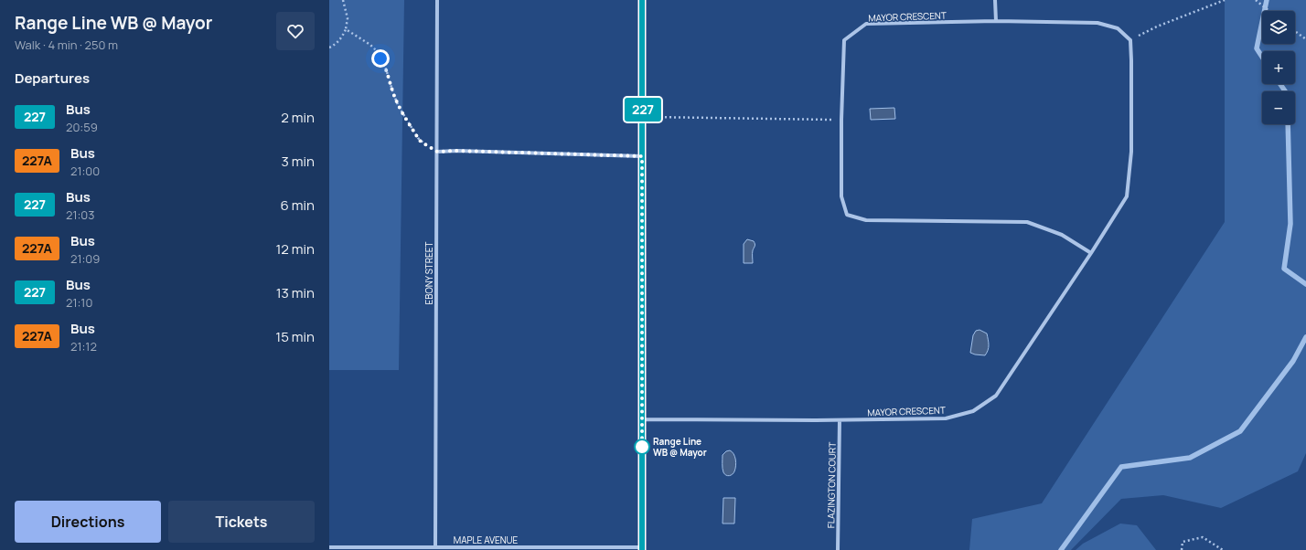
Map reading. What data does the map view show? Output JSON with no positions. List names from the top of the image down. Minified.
{"streets":{"street":["MAYOR CRESCENT","EBONY STREET","FLAZINGTON COURT","MAPLE AVENUE"]},"crossings":[["MAYOR CRESCENT","FLAZINGTON COURT"],["EBONY STREET","MAPLE AVENUE"]],"places":["Range Line WB @ Mayor"],"lines":["bus line 227"],"page":{"heading":[["Range Line WB @ Mayor","Walk · 4 min · 250 m"],"Departures"],"on_map":"227","map_buttons":["+","−"],"list":[{"mark":"227","name":"Bus","note":"20:59","value":"2 min"},{"mark":"227A","name":"Bus","note":"21:00","value":"3 min"},{"mark":"227","name":"Bus","note":"21:03","value":"6 min"},{"mark":"227A","name":"Bus","note":"21:09","value":"12 min"},{"mark":"227","name":"Bus","note":"21:10","value":"13 min"},{"mark":"227A","name":"Bus","note":"21:12","value":"15 min"}],"buttons":["Directions","Tickets"]}}
